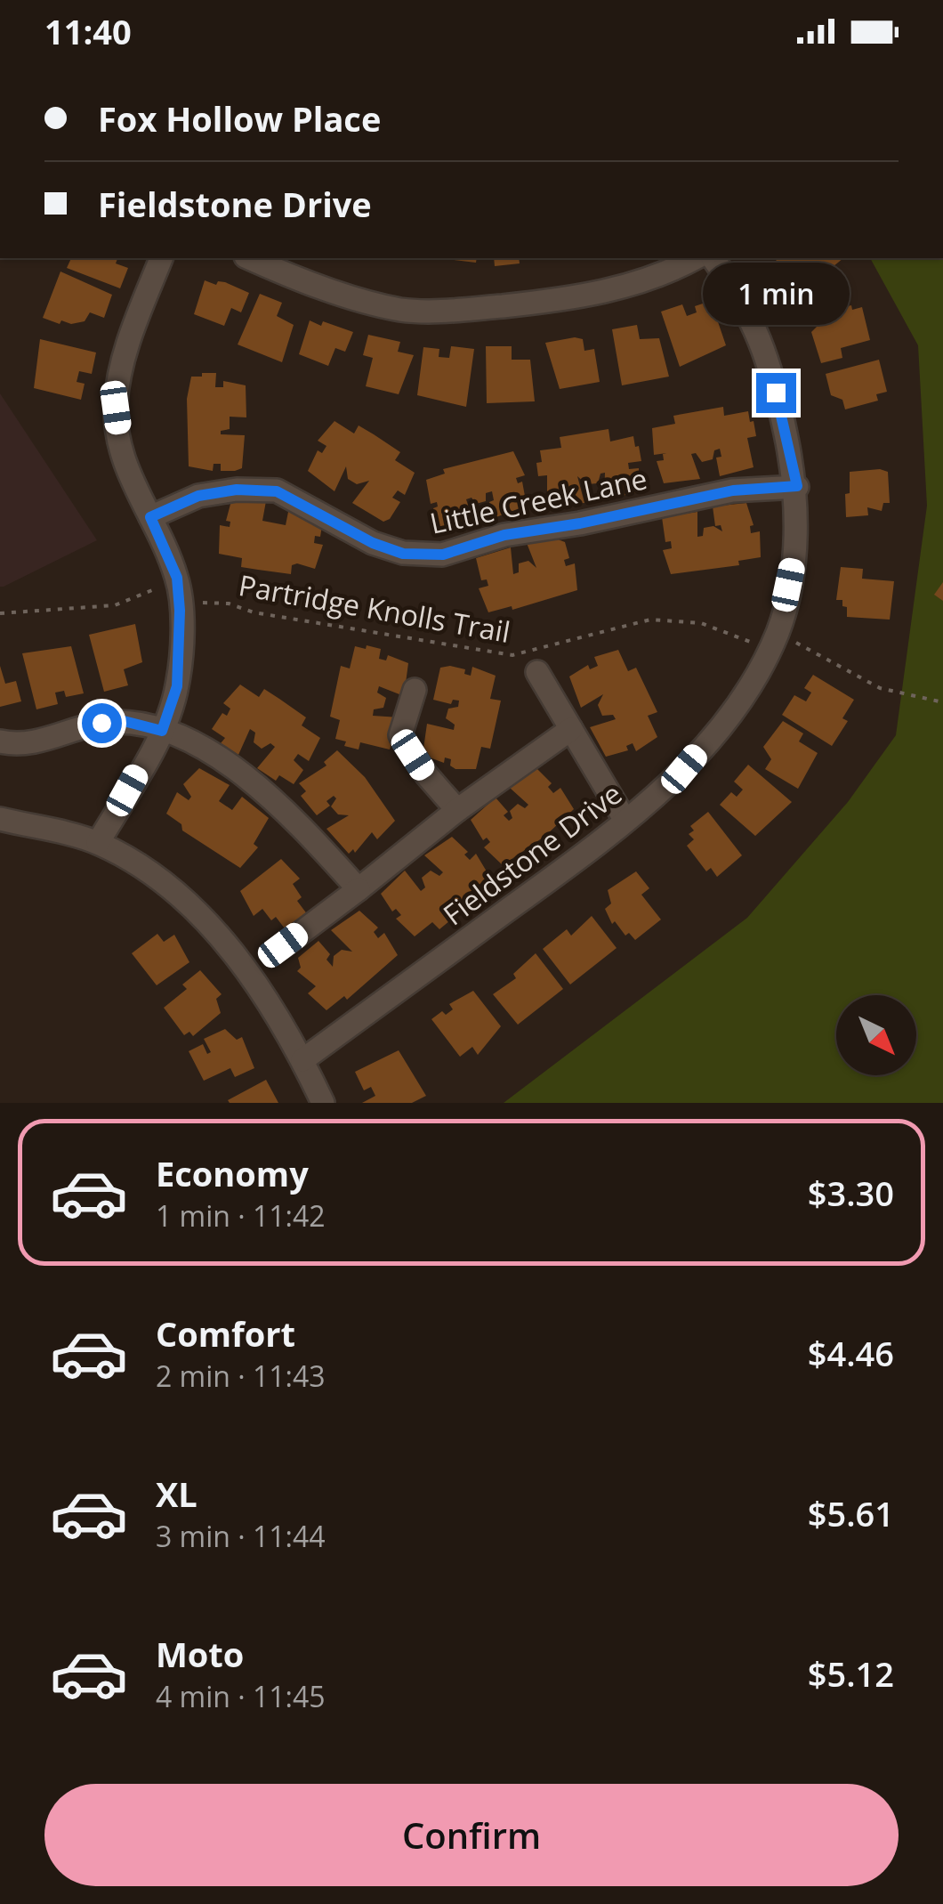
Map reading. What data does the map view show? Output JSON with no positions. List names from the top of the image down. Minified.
{"streets":{"street":["Little Creek Lane","Fieldstone Drive"],"path":["Partridge Knolls Trail"]},"crossings":[["Little Creek Lane","Fieldstone Drive"],["Partridge Knolls Trail","Fieldstone Drive"]],"north":"bottom right","page":{"status":"11:40","banner":["Fox Hollow Place","Fieldstone Drive"],"bubble":"1 min","list":[{"name":"Economy","note":"1 min · 11:42","value":"$3.30"},{"name":"Comfort","note":"2 min · 11:43","value":"$4.46"},{"name":"XL","note":"3 min · 11:44","value":"$5.61"},{"name":"Moto","note":"4 min · 11:45","value":"$5.12"}],"buttons":"Confirm"}}
